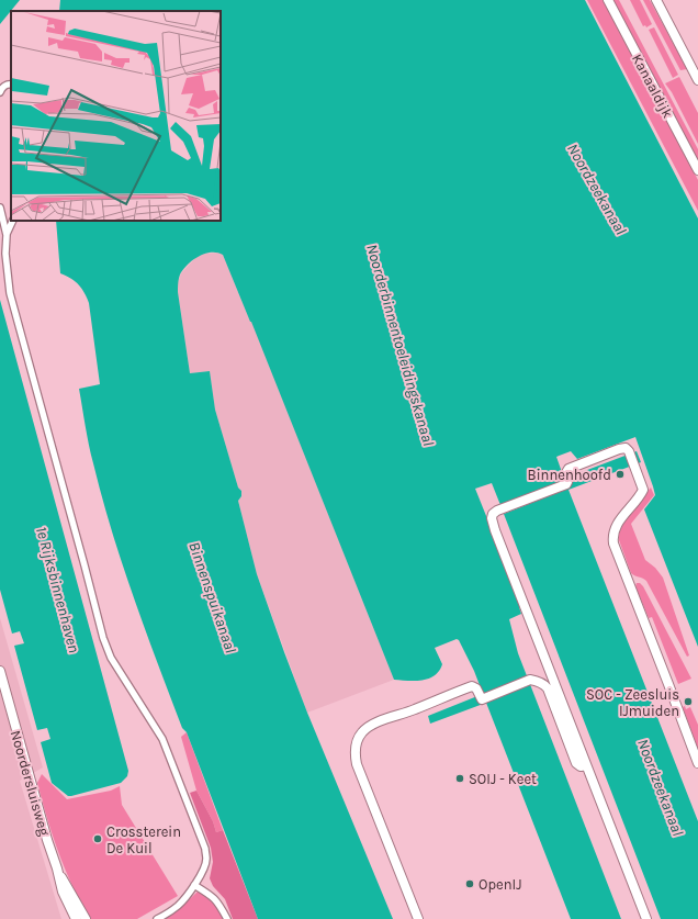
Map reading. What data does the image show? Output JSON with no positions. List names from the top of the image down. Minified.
{"streets":{"street":["Kanaaldijk","Noordersluisweg"]},"water":["Noordzeekanaal","Noorderbinnentoeleidingskanaal","1e Rijksbinnenhaven","Binnenspuikanaal"],"places":["Binnenhoofd","SOC - Zeesluis IJmuiden","SOIJ - Keet","Crossterein De Kuil","OpenIJ"]}
